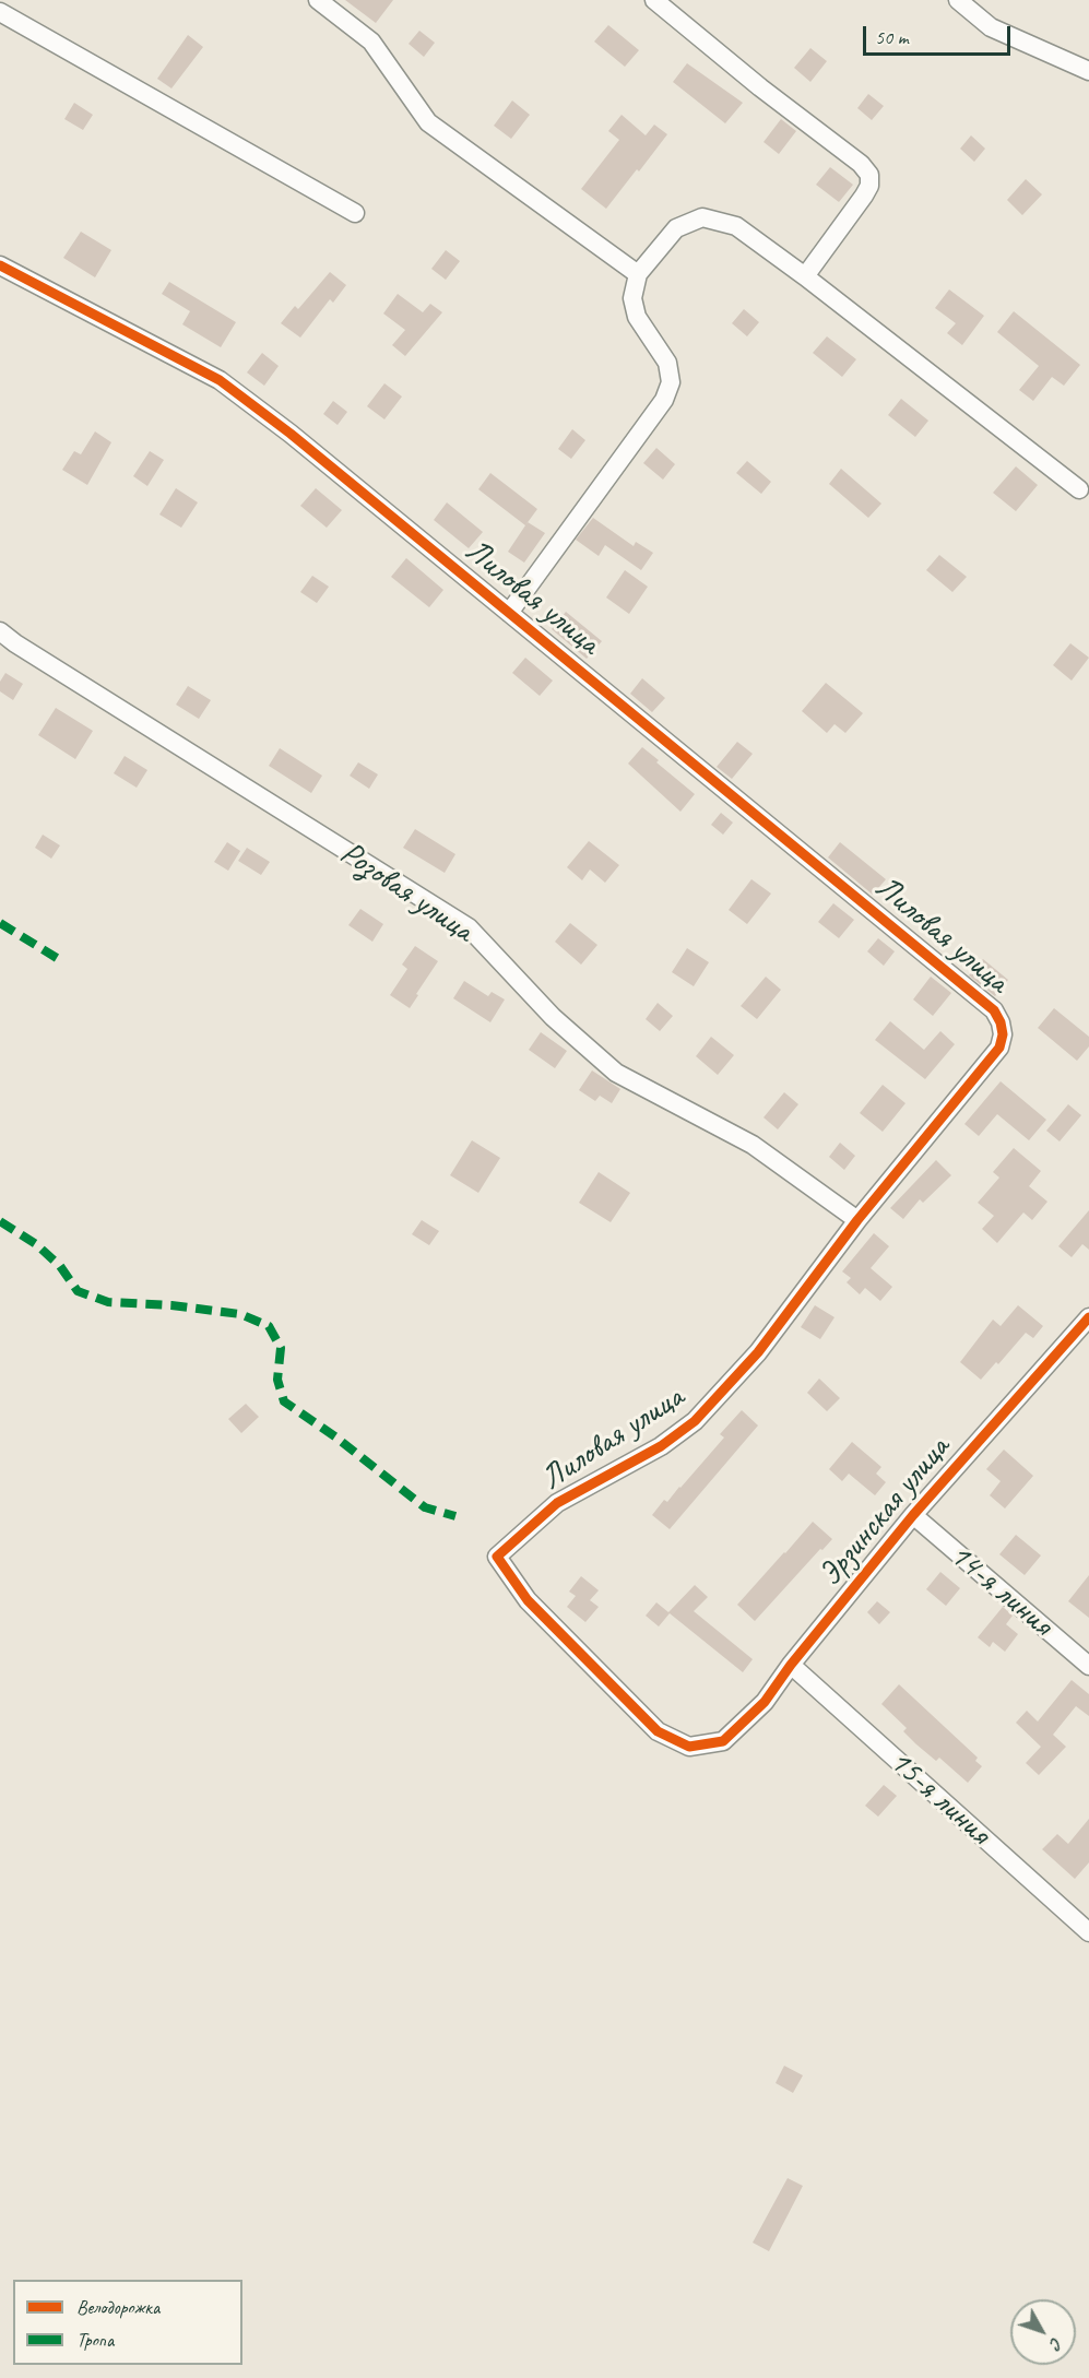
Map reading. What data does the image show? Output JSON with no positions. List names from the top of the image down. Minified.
{"streets":{"street":["Лиловая улица","Розовая улица","Эрзинская улица","14-я линия","15-я линия"]},"crossings":[["Лиловая улица","Розовая улица"],["Лиловая улица","Эрзинская улица"],["Эрзинская улица","14-я линия"],["Эрзинская улица","15-я линия"]],"legend":["Велодорожка","Тропа"],"scale_bar":"50 m","north":"bottom right"}
